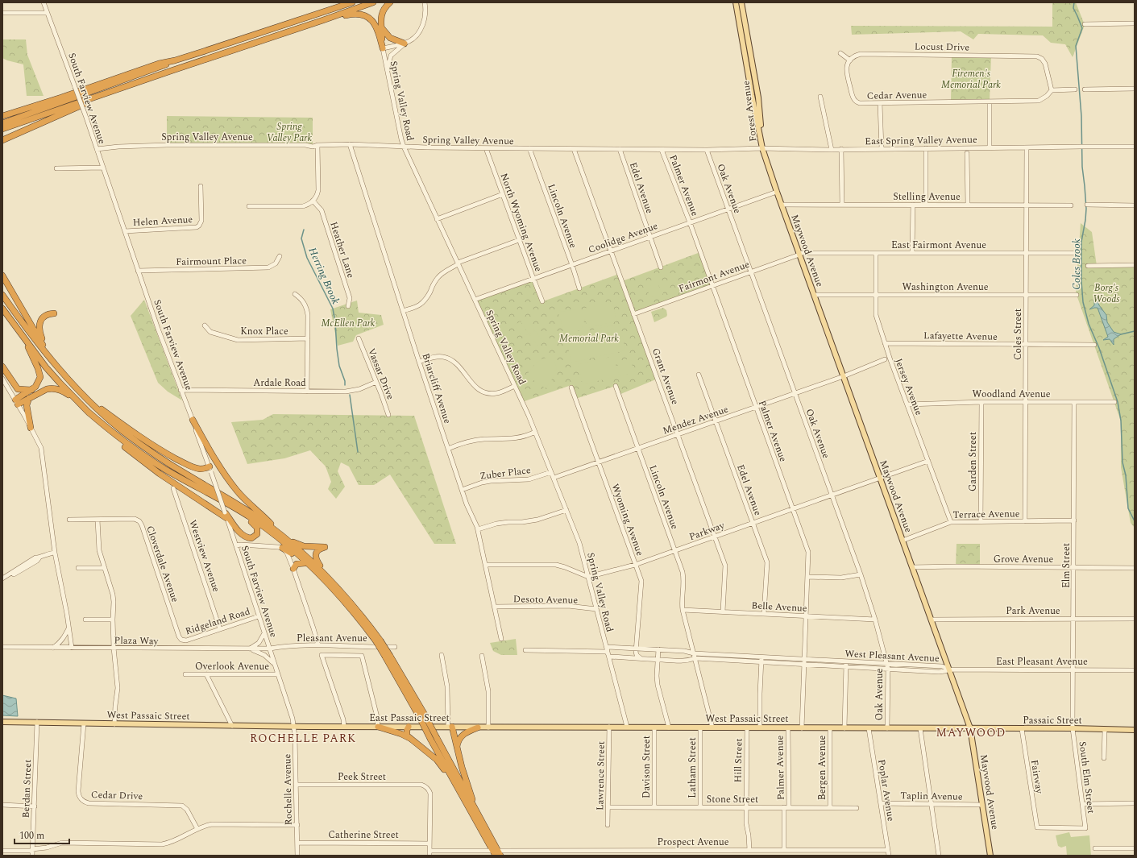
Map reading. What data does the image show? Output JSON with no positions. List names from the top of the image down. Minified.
{"streets":{"main road":["Forest Avenue","Maywood Avenue","West Passaic Street","East Passaic Street","Passaic Street"],"street":["Locust Drive","Cedar Avenue","South Farview Avenue","Spring Valley Road","Spring Valley Avenue","East Spring Valley Avenue","Palmer Avenue","Edel Avenue","Oak Avenue","Stelling Avenue","Lincoln Avenue","Helen Avenue","North Wyoming Avenue","Coolidge Avenue","East Fairmont Avenue","Heather Lane","Fairmount Place","Fairmont Avenue","Washington Avenue","Knox Place","Coles Street","Lafayette Avenue","Vassar Drive","Grant Avenue","Ardale Road","Jersey Avenue","Briarcliff Avenue","Woodland Avenue","Mendez Avenue","Garden Street","Zuber Place","Terrace Avenue","Wyoming Avenue","Parkway","Westview Avenue","Grove Avenue","Cloverdale Avenue","Elm Street","Desoto Avenue","Belle Avenue","Park Avenue","Ridgeland Road","Pleasant Avenue","Plaza Way","West Pleasant Avenue","East Pleasant Avenue","Overlook Avenue","Hill Street","Davison Street","Latham Street","Bergen Avenue","Lawrence Street","Peek Street","Fairway","South Elm Street","Berdan Street","Rochelle Avenue","Poplar Avenue","Cedar Drive","Taplin Avenue","Stone Street","Catherine Street","Prospect Avenue"]},"crossings":[["Locust Drive","Cedar Avenue"],["South Farview Avenue","Spring Valley Avenue"],["South Farview Avenue","Helen Avenue"],["South Farview Avenue","Fairmount Place"],["South Farview Avenue","Ardale Road"],["South Farview Avenue","Ridgeland Road"],["South Farview Avenue","Pleasant Avenue"],["South Farview Avenue","Plaza Way"],["South Farview Avenue","Rochelle Avenue"],["Spring Valley Road","Spring Valley Avenue"],["Spring Valley Road","Coolidge Avenue"],["Spring Valley Road","Mendez Avenue"],["Spring Valley Road","Zuber Place"],["Spring Valley Road","Parkway"],["Spring Valley Road","Desoto Avenue"],["Spring Valley Road","West Pleasant Avenue"],["Spring Valley Road","West Passaic Street"],["Forest Avenue","Spring Valley Avenue"],["Forest Avenue","East Spring Valley Avenue"],["Forest Avenue","Maywood Avenue"],["Spring Valley Avenue","East Spring Valley Avenue"],["Spring Valley Avenue","Palmer Avenue"],["Spring Valley Avenue","Edel Avenue"],["Spring Valley Avenue","Oak Avenue"],["Spring Valley Avenue","Lincoln Avenue"],["Spring Valley Avenue","North Wyoming Avenue"],["Spring Valley Avenue","Maywood Avenue"],["Spring Valley Avenue","Grant Avenue"],["Spring Valley Avenue","Briarcliff Avenue"],["East Spring Valley Avenue","Maywood Avenue"],["East Spring Valley Avenue","Coles Street"],["Palmer Avenue","Coolidge Avenue"],["Palmer Avenue","Fairmont Avenue"],["Palmer Avenue","Mendez Avenue"],["Palmer Avenue","Parkway"],["Palmer Avenue","Belle Avenue"],["Palmer Avenue","West Pleasant Avenue"],["Palmer Avenue","West Passaic Street"],["Palmer Avenue","Stone Street"],["Palmer Avenue","Prospect Avenue"],["Edel Avenue","Coolidge Avenue"],["Edel Avenue","Mendez Avenue"],["Edel Avenue","Parkway"],["Edel Avenue","Belle Avenue"],["Oak Avenue","Coolidge Avenue"],["Oak Avenue","Fairmont Avenue"],["Oak Avenue","Mendez Avenue"],["Oak Avenue","Parkway"],["Oak Avenue","Belle Avenue"],["Oak Avenue","West Pleasant Avenue"],["Oak Avenue","West Passaic Street"],["Stelling Avenue","Maywood Avenue"],["Stelling Avenue","Coles Street"],["Lincoln Avenue","Coolidge Avenue"],["Lincoln Avenue","Mendez Avenue"],["Lincoln Avenue","Parkway"],["Lincoln Avenue","Belle Avenue"],["Lincoln Avenue","West Pleasant Avenue"],["Lincoln Avenue","West Passaic Street"],["North Wyoming Avenue","Coolidge Avenue"],["Coolidge Avenue","Maywood Avenue"],["Coolidge Avenue","Grant Avenue"],["East Fairmont Avenue","Maywood Avenue"],["East Fairmont Avenue","Fairmont Avenue"],["East Fairmont Avenue","Coles Street"],["East Fairmont Avenue","Jersey Avenue"],["Maywood Avenue","Fairmont Avenue"],["Maywood Avenue","Washington Avenue"],["Maywood Avenue","Mendez Avenue"],["Maywood Avenue","Terrace Avenue"],["Maywood Avenue","Parkway"],["Maywood Avenue","Grove Avenue"],["Maywood Avenue","Park Avenue"],["Maywood Avenue","West Pleasant Avenue"],["Maywood Avenue","East Pleasant Avenue"],["Maywood Avenue","West Passaic Street"],["Maywood Avenue","Passaic Street"],["Maywood Avenue","Taplin Avenue"],["Fairmont Avenue","Grant Avenue"],["Washington Avenue","Coles Street"],["Washington Avenue","Jersey Avenue"],["Coles Street","Lafayette Avenue"],["Coles Street","Woodland Avenue"],["Coles Street","Terrace Avenue"],["Lafayette Avenue","Jersey Avenue"],["Vassar Drive","Ardale Road"],["Grant Avenue","Mendez Avenue"],["Grant Avenue","Parkway"],["Grant Avenue","Belle Avenue"],["Jersey Avenue","Woodland Avenue"],["Jersey Avenue","Terrace Avenue"],["Jersey Avenue","Parkway"],["Briarcliff Avenue","Zuber Place"],["Briarcliff Avenue","Desoto Avenue"],["Woodland Avenue","Garden Street"],["Woodland Avenue","Elm Street"],["Mendez Avenue","Wyoming Avenue"],["Garden Street","Terrace Avenue"],["Terrace Avenue","Elm Street"],["Wyoming Avenue","Parkway"],["Wyoming Avenue","West Pleasant Avenue"],["Westview Avenue","Ridgeland Road"],["Grove Avenue","Elm Street"],["Cloverdale Avenue","Ridgeland Road"],["Elm Street","Park Avenue"],["Elm Street","East Pleasant Avenue"],["Elm Street","Passaic Street"],["Elm Street","South Elm Street"],["Pleasant Avenue","Plaza Way"],["Pleasant Avenue","East Passaic Street"],["Pleasant Avenue","Rochelle Avenue"],["Plaza Way","Rochelle Avenue"],["West Pleasant Avenue","East Pleasant Avenue"],["Overlook Avenue","Rochelle Avenue"],["West Passaic Street","East Passaic Street"],["West Passaic Street","Passaic Street"],["West Passaic Street","Hill Street"],["West Passaic Street","Davison Street"],["West Passaic Street","Latham Street"],["West Passaic Street","Bergen Avenue"],["West Passaic Street","Lawrence Street"],["West Passaic Street","Berdan Street"],["West Passaic Street","Rochelle Avenue"],["West Passaic Street","Poplar Avenue"],["West Passaic Street","Cedar Drive"],["East Passaic Street","Rochelle Avenue"],["Passaic Street","Fairway"],["Passaic Street","South Elm Street"],["Hill Street","Stone Street"],["Hill Street","Prospect Avenue"],["Davison Street","Stone Street"],["Latham Street","Stone Street"],["Bergen Avenue","Stone Street"],["Lawrence Street","Stone Street"],["Peek Street","Rochelle Avenue"],["Peek Street","Catherine Street"],["Fairway","South Elm Street"],["Rochelle Avenue","Catherine Street"],["Poplar Avenue","Taplin Avenue"],["Poplar Avenue","Prospect Avenue"]],"districts":["MAYWOOD","ROCHELLE PARK"],"water":["Coles Brook","Herring Brook"],"parks":["Firemen's Memorial Park","Spring Valley Park","Borg's Woods","McEllen Park","Memorial Park"],"scale_bar":"100 m"}
